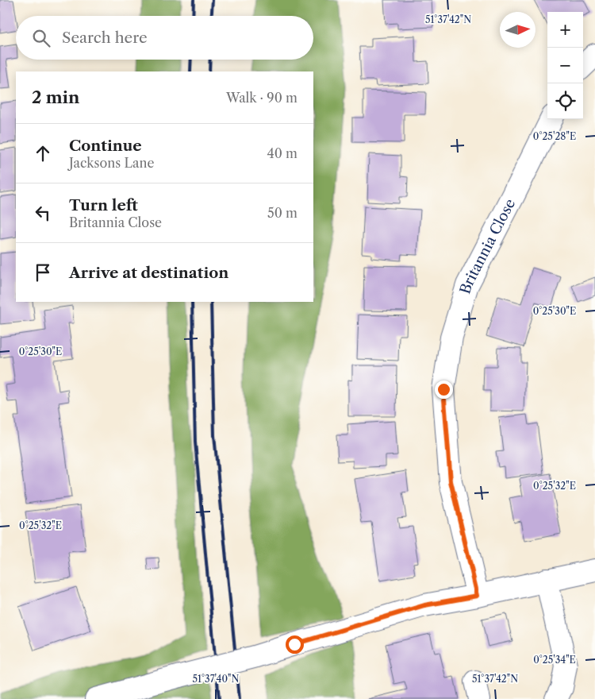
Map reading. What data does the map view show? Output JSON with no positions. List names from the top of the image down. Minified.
{"streets":{"street":["Britannia Close"]},"north":"right","page":{"map_buttons":["+","−"],"search":"Search here","heading":["2 min","Walk · 90 m"],"list":[["Continue","Jacksons Lane","40 m"],["Turn left","Britannia Close","50 m"],"Arrive at destination"]},"coordinates":["51°37'42\"N","0°25'28\"E","0°25'30\"E","0°25'32\"E","0°25'34\"E","51°37'40\"N"]}
